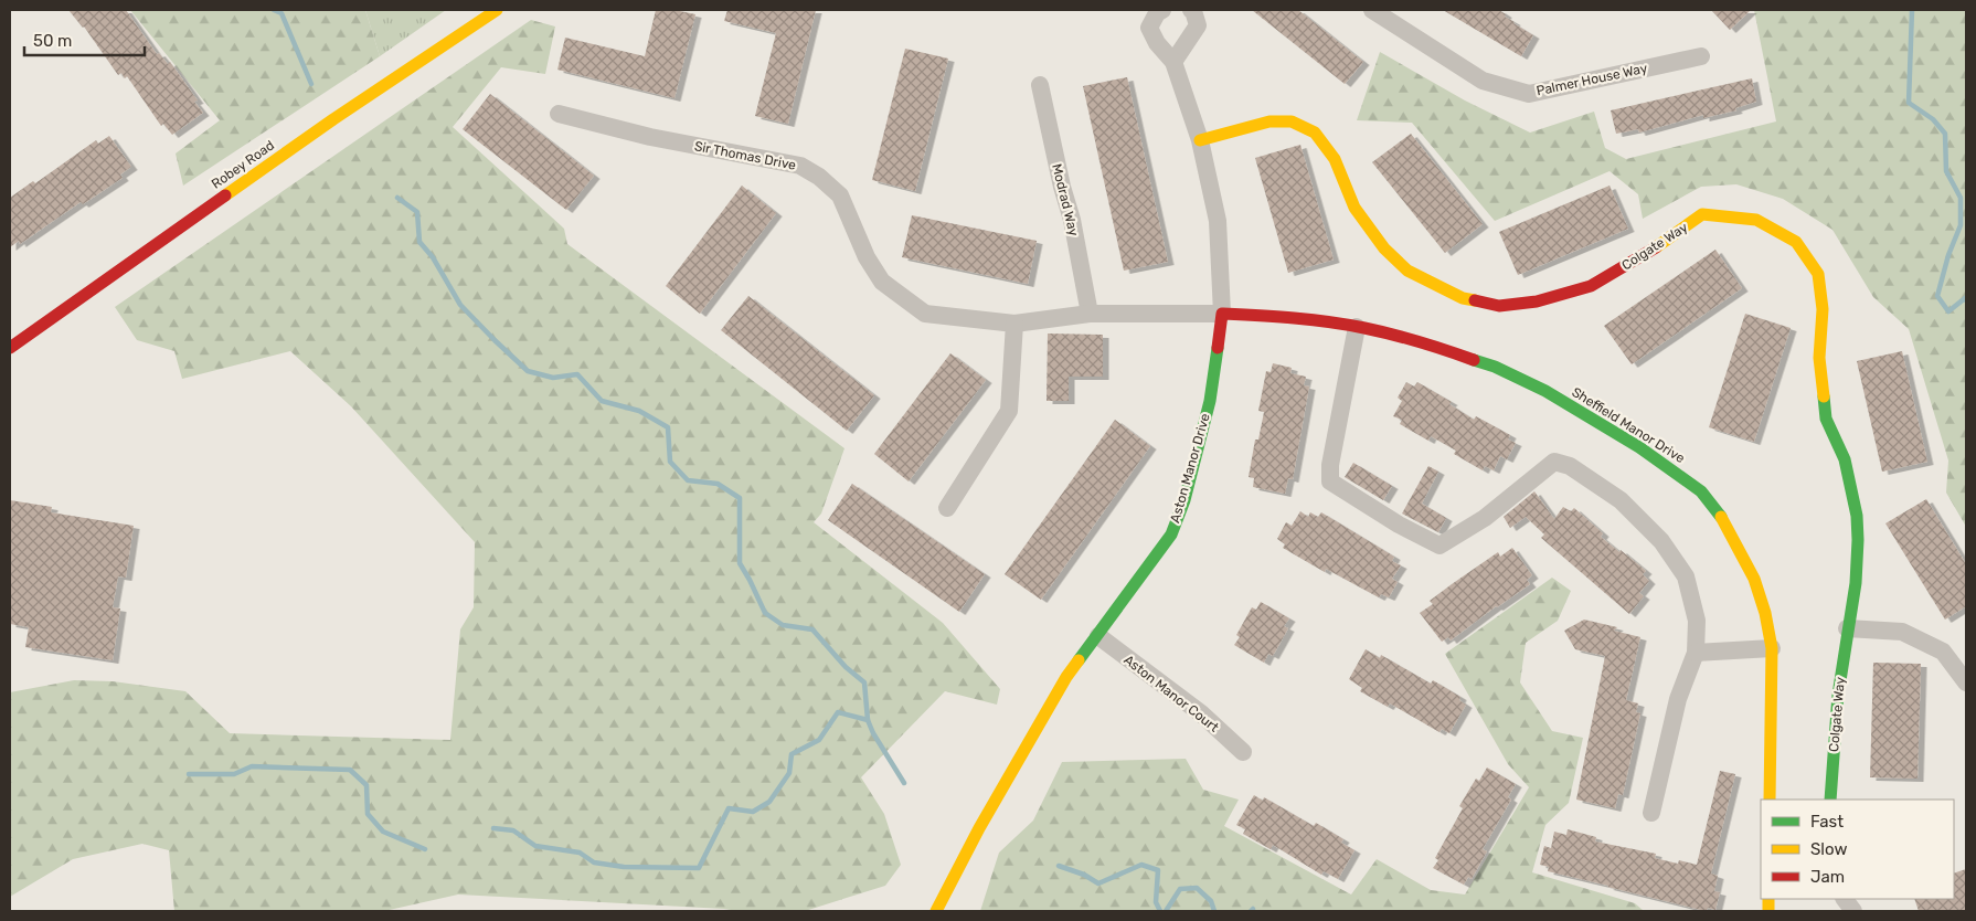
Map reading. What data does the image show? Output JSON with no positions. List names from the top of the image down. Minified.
{"streets":{"street":["Palmer House Way","Sir Thomas Drive","Robey Road","Modrad Way","Colgate Way","Sheffield Manor Drive","Aston Manor Drive","Aston Manor Court"]},"crossings":[["Sir Thomas Drive","Modrad Way"],["Sir Thomas Drive","Sheffield Manor Drive"],["Sir Thomas Drive","Aston Manor Drive"],["Colgate Way","Aston Manor Drive"],["Sheffield Manor Drive","Aston Manor Drive"],["Aston Manor Drive","Aston Manor Court"]],"legend":["Fast","Slow","Jam"],"scale_bar":"50 m"}
